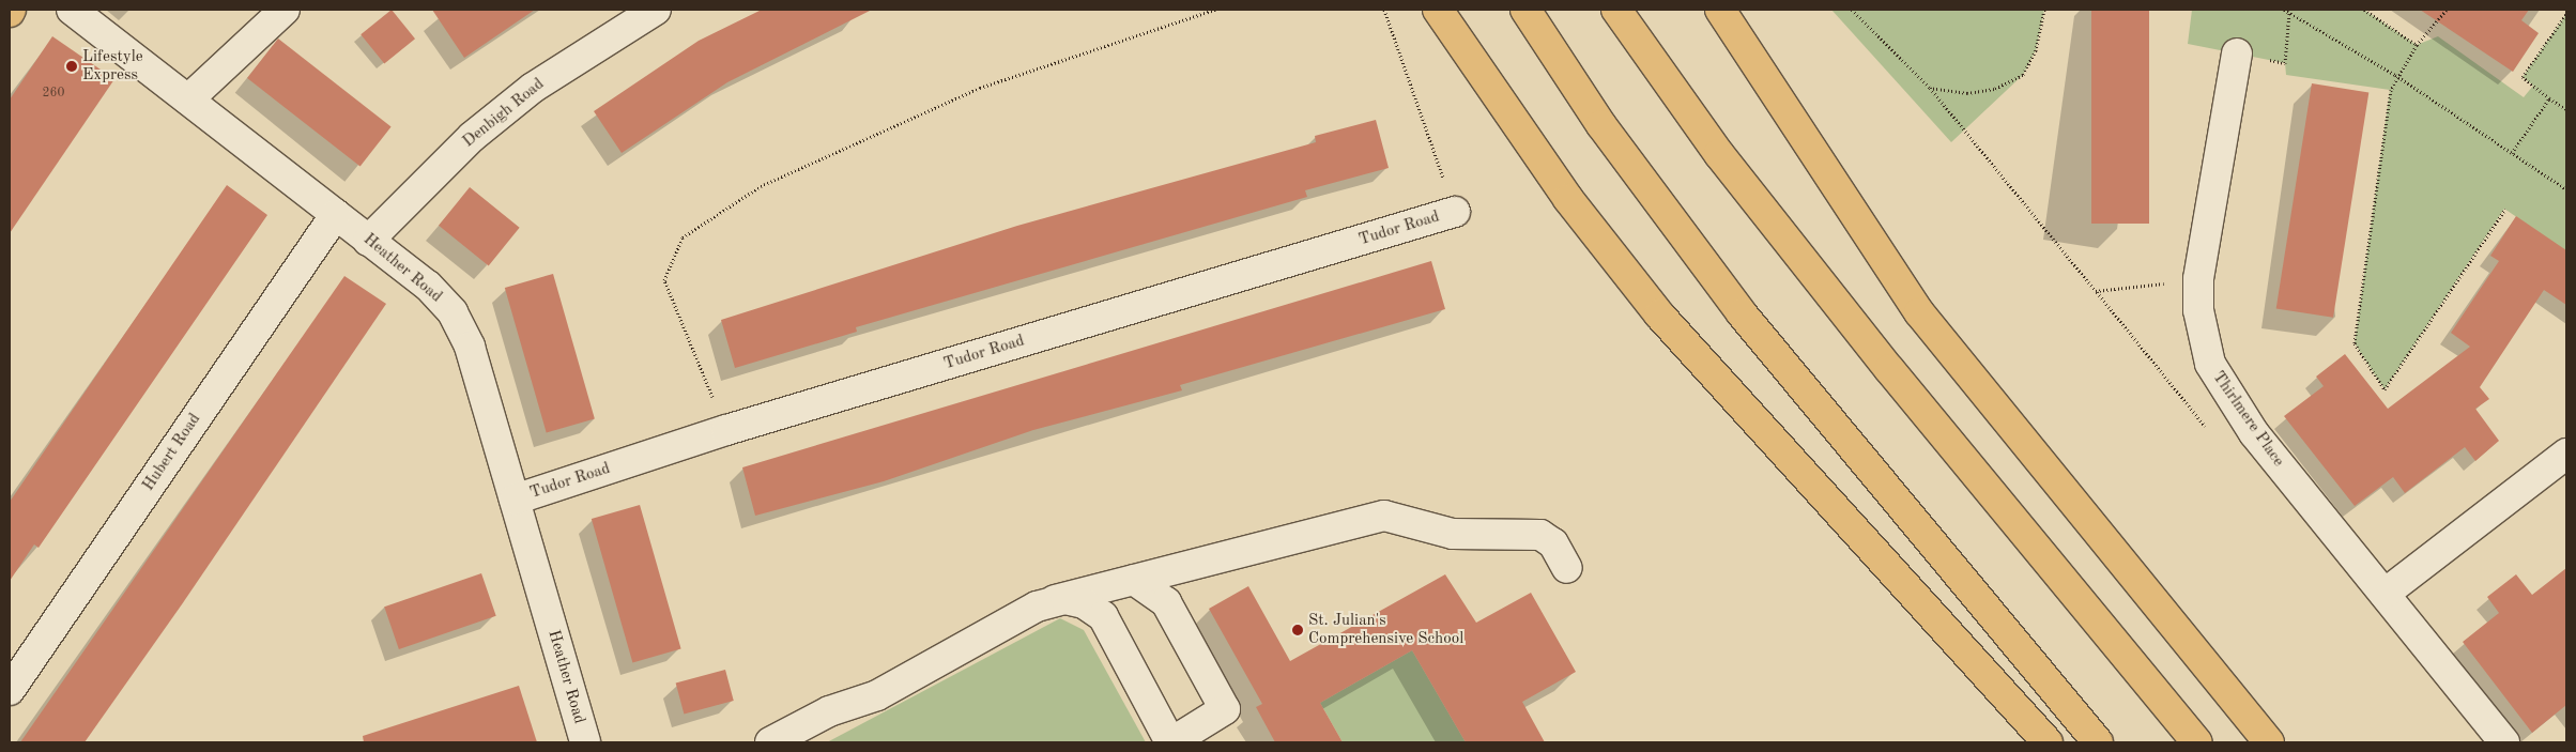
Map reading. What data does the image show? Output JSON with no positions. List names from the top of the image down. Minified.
{"streets":{"street":["Denbigh Road","Tudor Road","Heather Road","Thirlmere Place","Hubert Road"]},"crossings":[["Denbigh Road","Heather Road"],["Tudor Road","Heather Road"],["Heather Road","Hubert Road"]],"places":["Lifestyle Express","St. Julian's Comprehensive School"],"house_numbers":["260"]}
